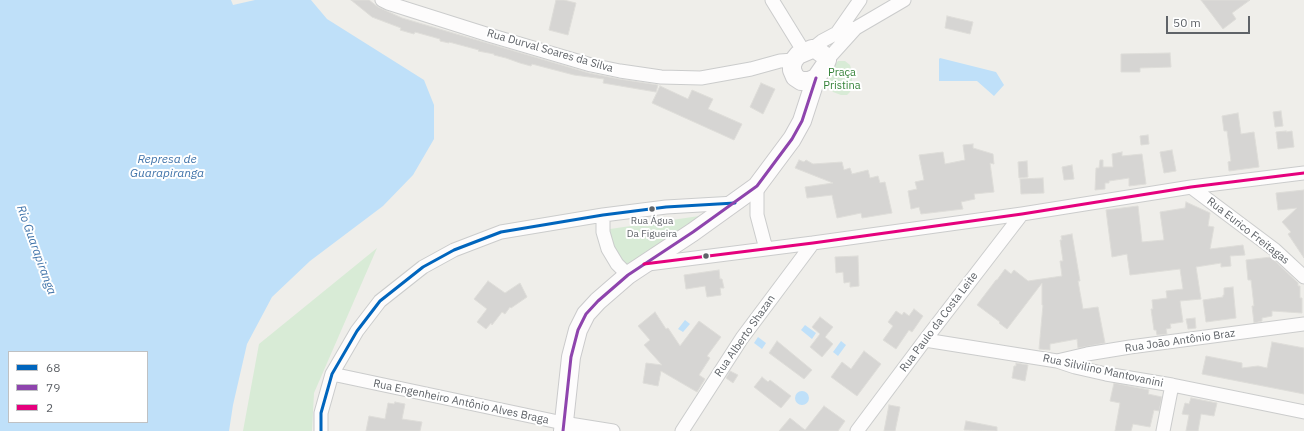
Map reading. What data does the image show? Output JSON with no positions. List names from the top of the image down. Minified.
{"streets":{"street":["Rua Durval Soares da Silva","Rua Eurico Freitagas","Rua Paulo da Costa Leite","Rua Alberto Shazan","Rua João Antônio Braz","Rua Silvilino Mantovanini","Rua Engenheiro Antônio Alves Braga"]},"crossings":[["Rua Paulo da Costa Leite","Rua Silvilino Mantovanini"],["Rua João Antônio Braz","Rua Silvilino Mantovanini"]],"water":["Represa de Guarapiranga","Rio Guarapiranga"],"parks":["Praça Pristina"],"places":["Rua Água Da Figueira"],"lines":["transit line 79","transit line 2","transit line 68"],"legend":["68","79","2"],"scale_bar":"50 m"}
